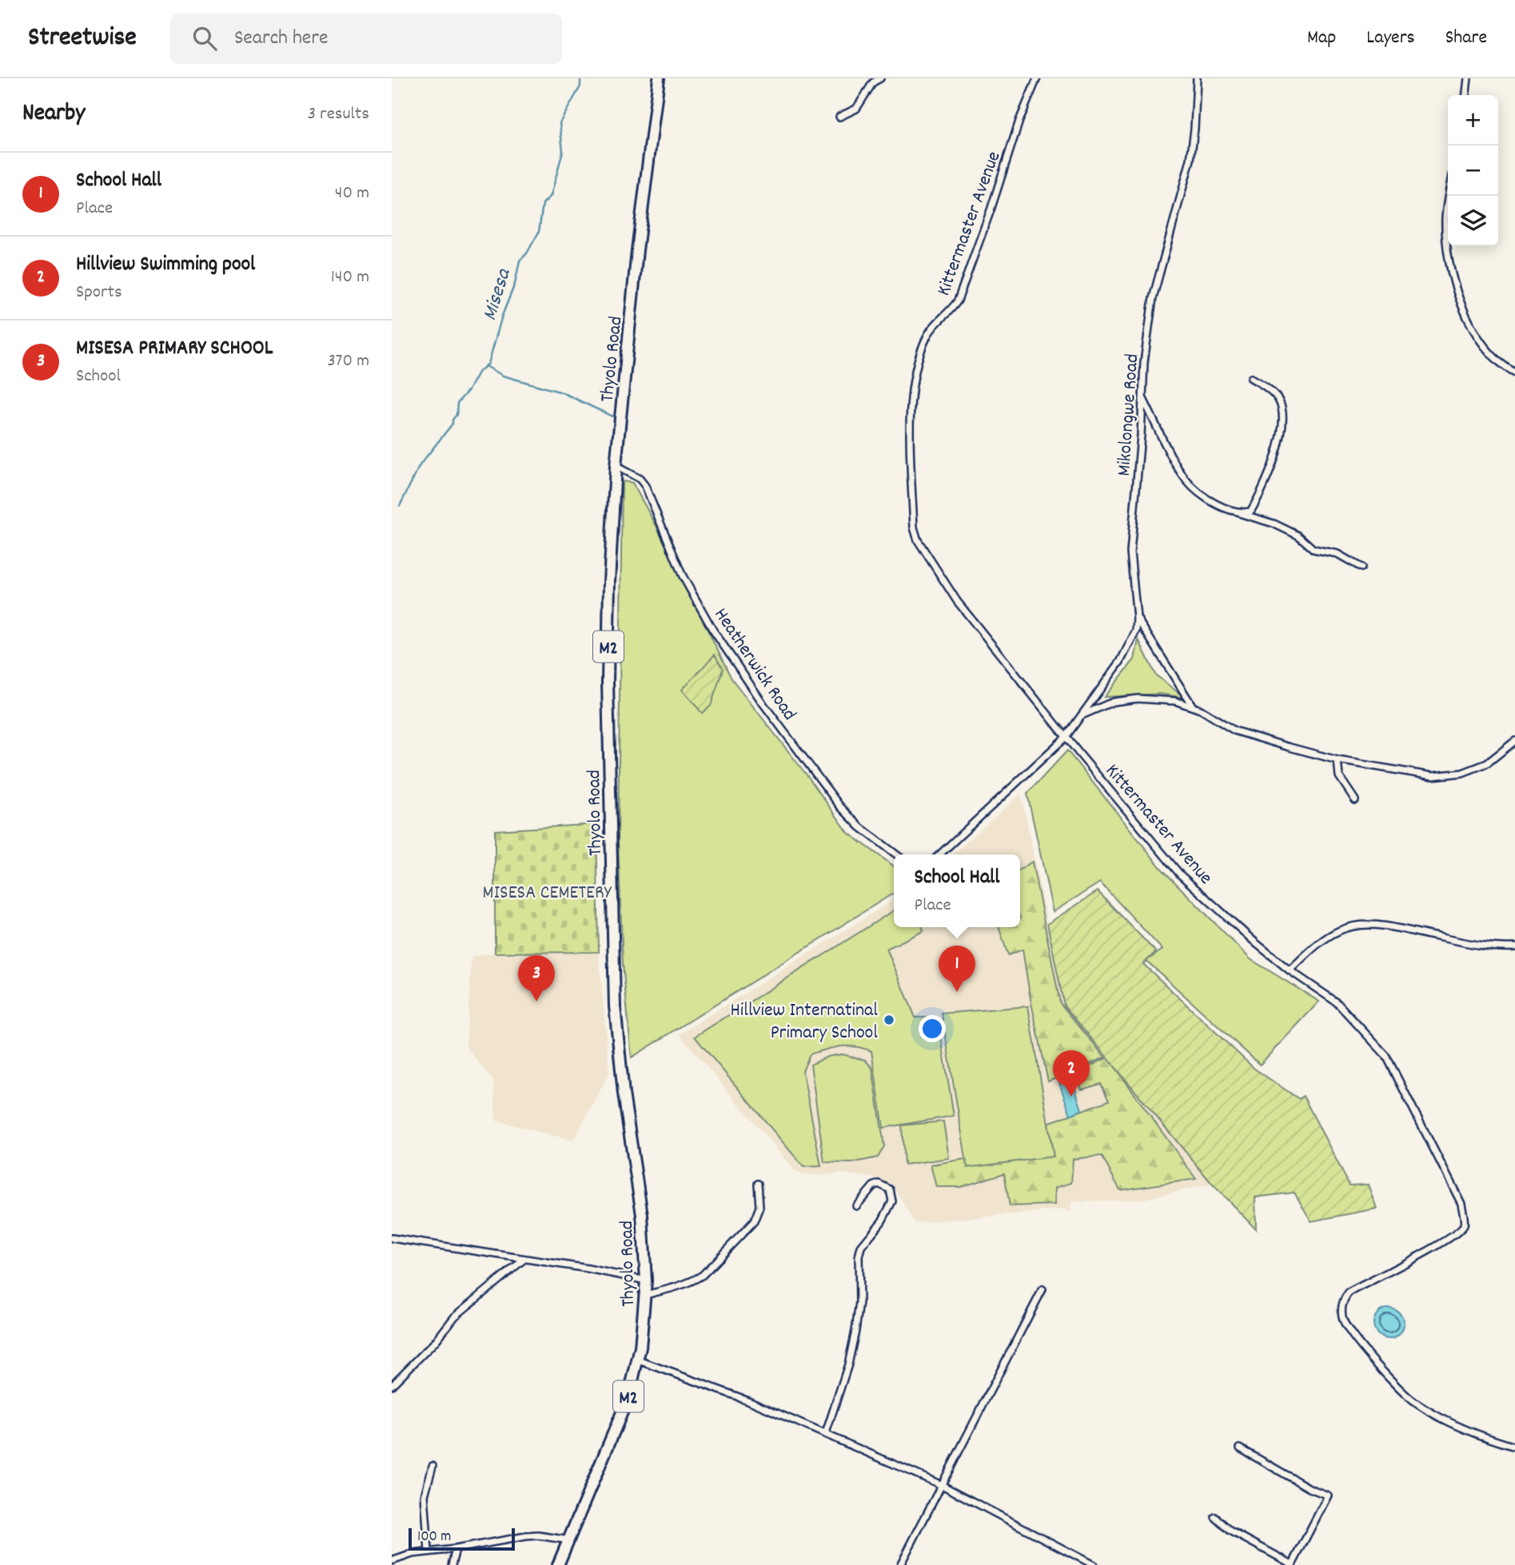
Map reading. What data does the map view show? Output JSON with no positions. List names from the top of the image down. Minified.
{"streets":{"highway":["Thyolo Road","M2"],"street":["Kittermaster Avenue","Mikolongwe Road","Heatherwick Road"]},"crossings":[["Kittermaster Avenue","Mikolongwe Road"],["Thyolo Road","Heatherwick Road"]],"water":["Misesa"],"parks":["MISESA CEMETERY"],"places":["Hillview Internatinal Primary School"],"scale_bar":"100 m","page":{"header":"Streetwise","search":"Search here","nav":["Map","Layers","Share"],"heading":["Nearby","3 results"],"map_buttons":["+","−"],"list":[{"mark":"1","name":"School Hall","note":"Place","value":"40 m"},{"mark":"2","name":"Hillview Swimming pool","note":"Sports","value":"140 m"},{"mark":"3","name":"MISESA PRIMARY SCHOOL","note":"School","value":"370 m"}],"popup":["School Hall","Place"],"pins":["1","3","2"],"scale":"100 m"}}
